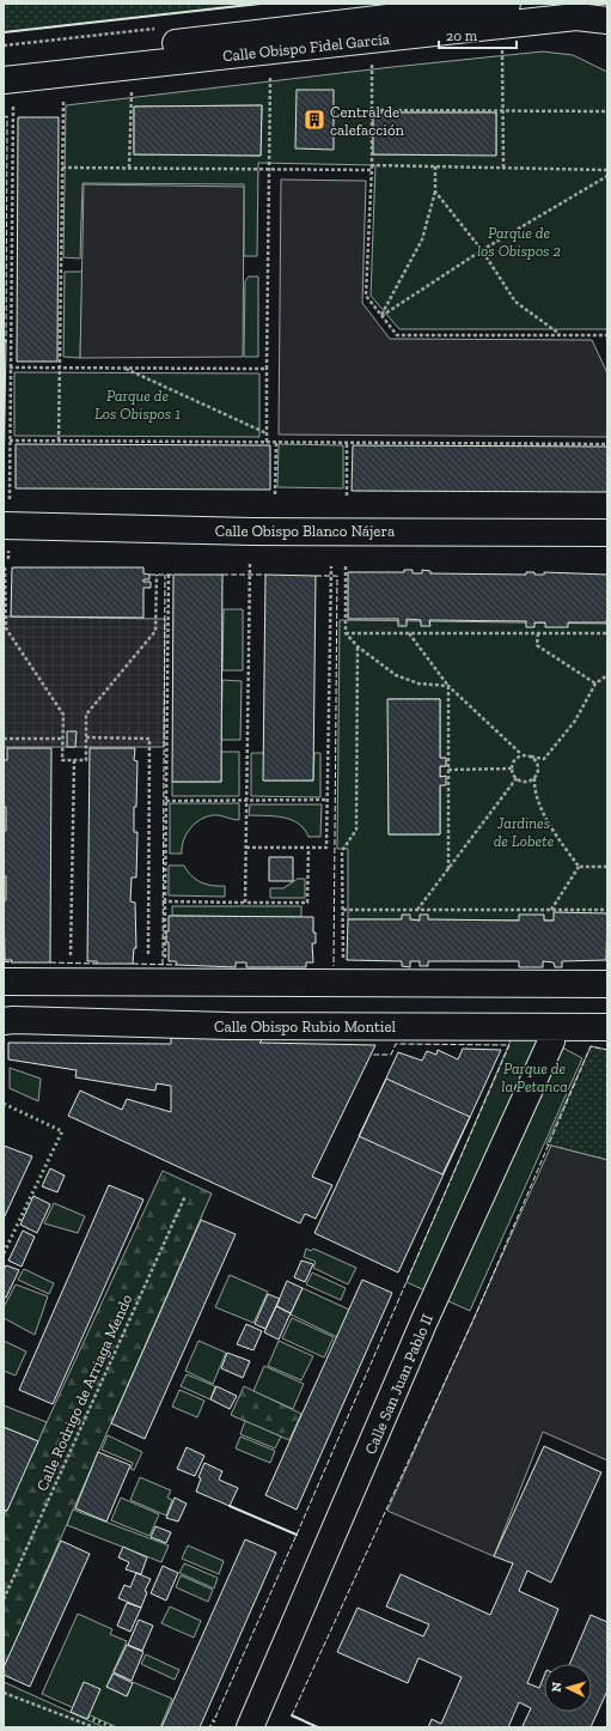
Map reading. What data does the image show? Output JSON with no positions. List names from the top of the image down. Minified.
{"streets":{"street":["Calle Obispo Fidel García","Calle Obispo Blanco Nájera","Calle Obispo Rubio Montiel","Calle San Juan Pablo II"],"path":["Calle Rodrigo de Arriaga Mendo"]},"parks":["Parque de los Obispos 2","Parque de Los Obispos 1","Jardines de Lobete","Parque de la Petanca"],"places":{"building":["Central de calefacción"]},"scale_bar":"20 m","north":"left"}
